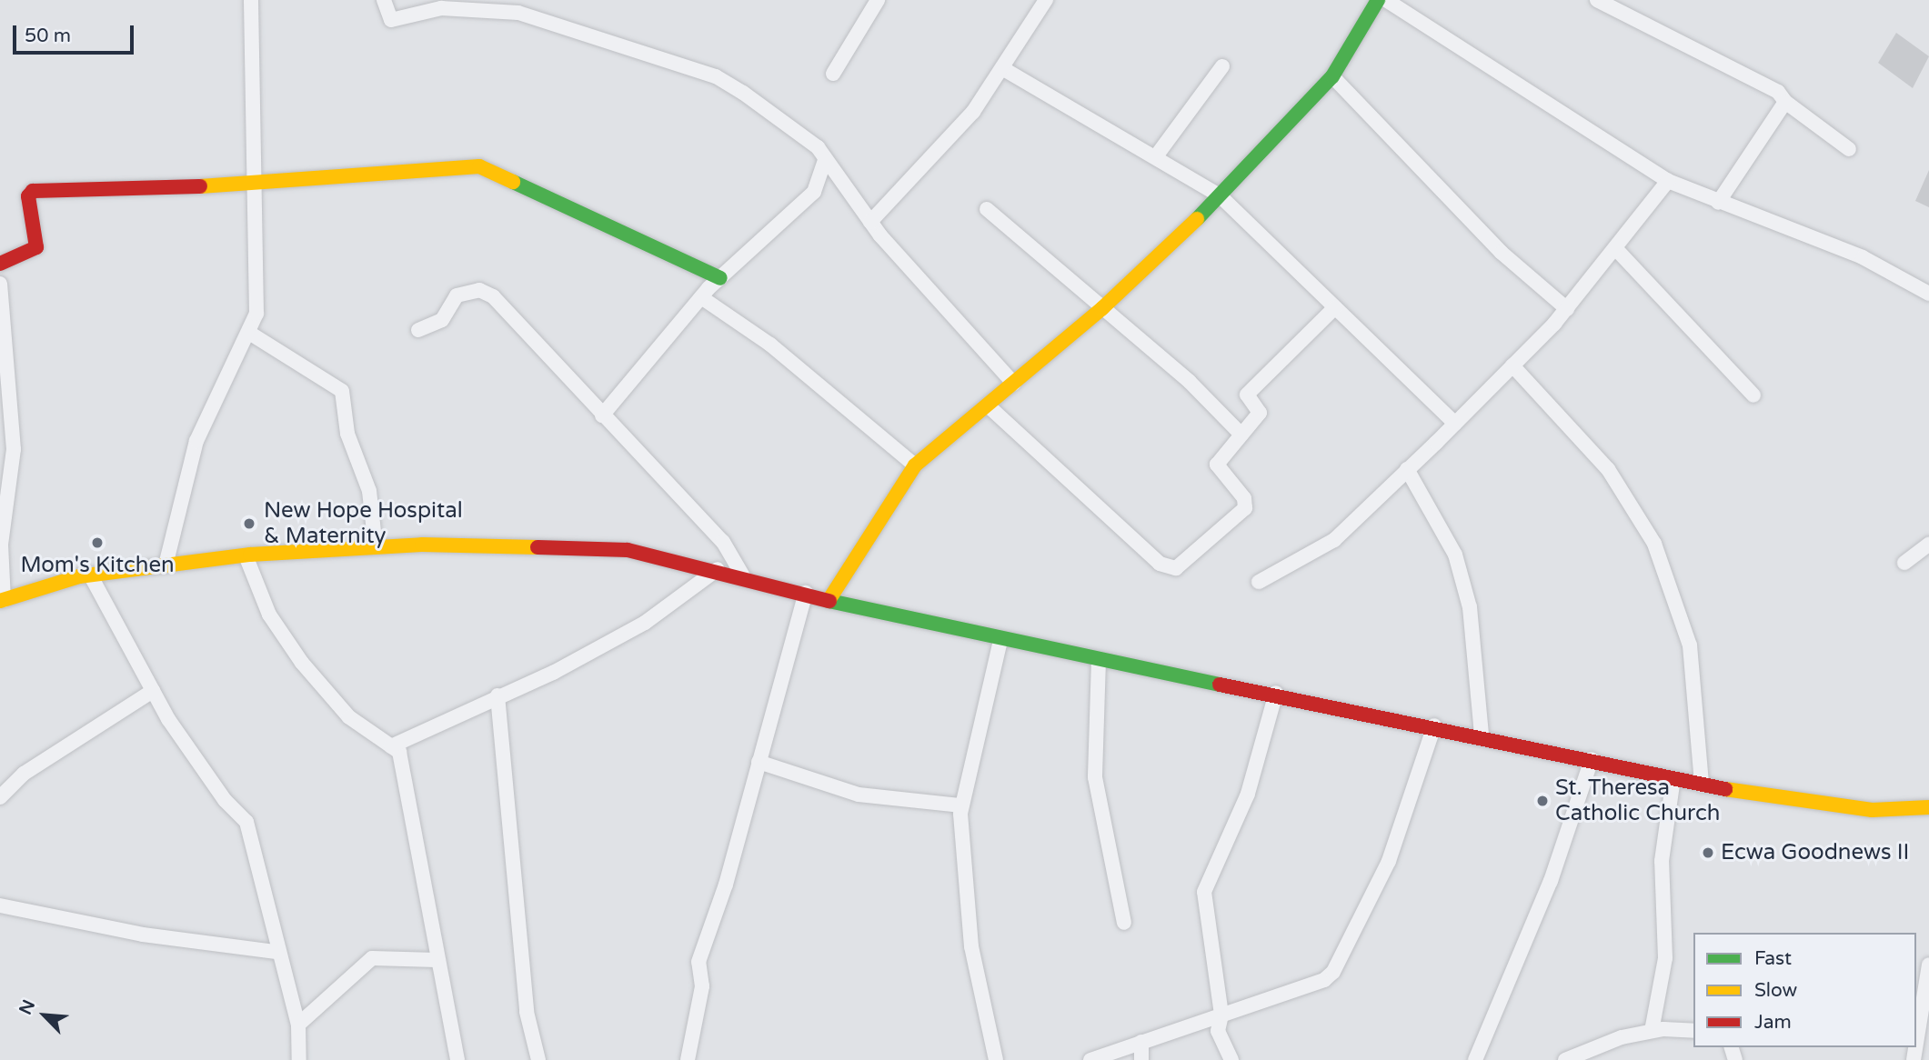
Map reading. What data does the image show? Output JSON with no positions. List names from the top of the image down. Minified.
{"places":["New Hope Hospital & Maternity","Mom's Kitchen","St. Theresa Catholic Church","Ecwa Goodnews II"],"legend":["Fast","Slow","Jam"],"scale_bar":"50 m","north":"top left"}
